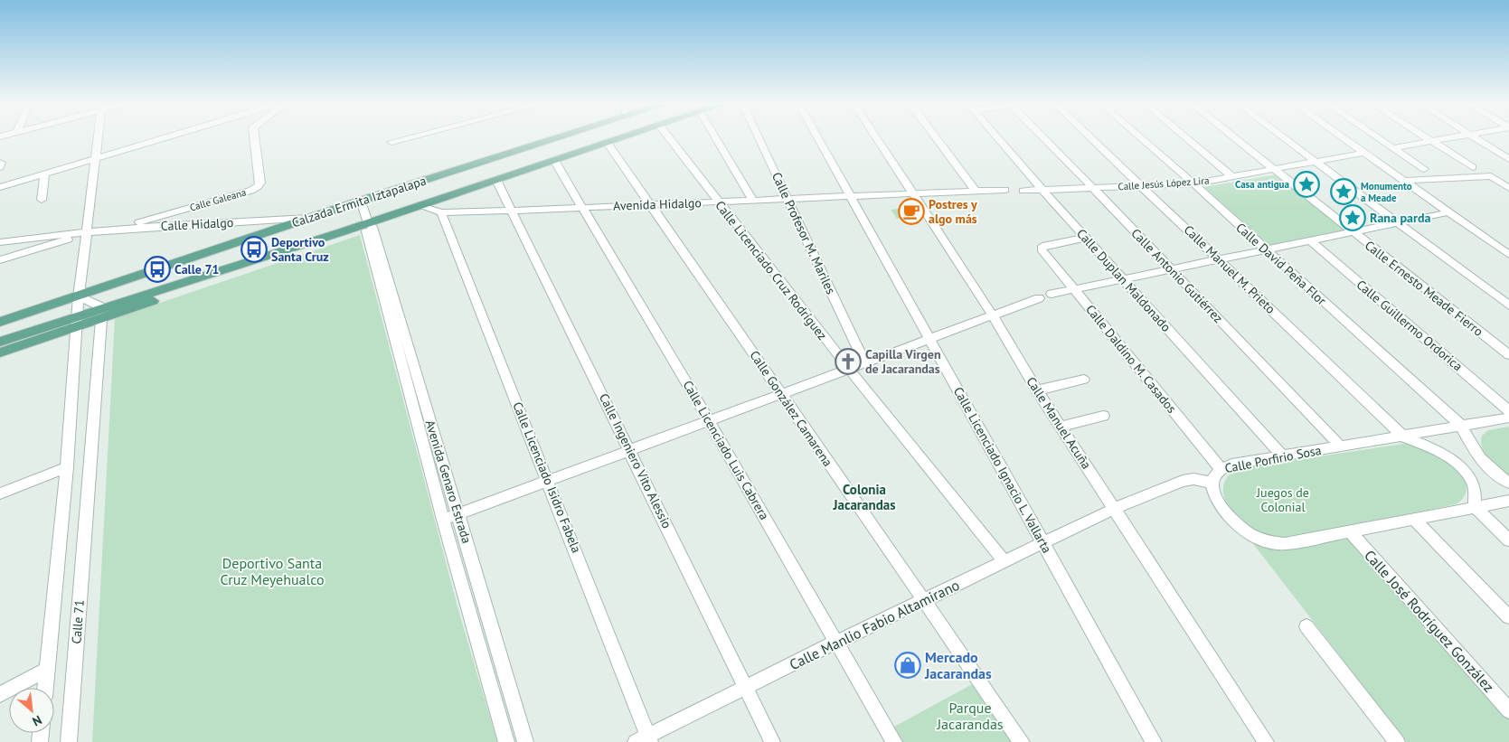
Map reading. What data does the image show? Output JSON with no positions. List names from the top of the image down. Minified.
{"streets":{"main road":["Calzada Ermita Iztapalapa"],"street":["Calle Jesús López Lira","Calle Galeana","Avenida Hidalgo","Calle Hidalgo","Calle Profesor M. Mariles","Calle David Peña Flor","Calle Manuel M. Prieto","Calle Licenciado Cruz Rodríguez","Calle Antonio Gutiérrez","Calle Duplan Maldonado","Calle Ernesto Meade Fierro","Calle Guillermo Ordorica","Calle Daldino M. Casados","Calle González Camarena","Calle Manuel Acuña","Calle Licenciado Luis Cabrera","Calle Porfirio Sosa","Calle Ingeniero Vito Alessio","Calle Licenciado Ignacio L. Vallarta","Calle Licenciado Isidro Fabela","Avenida Genaro Estrada","Calle José Rodríguez González","Calle 71","Calle Manlio Fabio Altamirano"]},"crossings":[["Calle Jesús López Lira","Calle David Peña Flor"],["Calle Jesús López Lira","Calle Manuel M. Prieto"],["Calle Jesús López Lira","Calle Antonio Gutiérrez"],["Calle Jesús López Lira","Calle Duplan Maldonado"],["Calle Jesús López Lira","Calle Ernesto Meade Fierro"],["Calle Galeana","Calle Hidalgo"],["Calzada Ermita Iztapalapa","Avenida Hidalgo"],["Calzada Ermita Iztapalapa","Calle Hidalgo"],["Calzada Ermita Iztapalapa","Calle González Camarena"],["Calzada Ermita Iztapalapa","Calle Licenciado Luis Cabrera"],["Calzada Ermita Iztapalapa","Calle Ingeniero Vito Alessio"],["Calzada Ermita Iztapalapa","Avenida Genaro Estrada"],["Calzada Ermita Iztapalapa","Calle 71"],["Avenida Hidalgo","Calle Profesor M. Mariles"],["Avenida Hidalgo","Calle Licenciado Cruz Rodríguez"],["Avenida Hidalgo","Calle González Camarena"],["Avenida Hidalgo","Calle Manuel Acuña"],["Avenida Hidalgo","Calle Licenciado Luis Cabrera"],["Avenida Hidalgo","Calle Ingeniero Vito Alessio"],["Avenida Hidalgo","Calle Licenciado Ignacio L. Vallarta"],["Avenida Hidalgo","Calle Licenciado Isidro Fabela"],["Calle Hidalgo","Calle 71"],["Calle David Peña Flor","Calle Porfirio Sosa"],["Calle Manuel M. Prieto","Calle Porfirio Sosa"],["Calle Licenciado Cruz Rodríguez","Calle Manlio Fabio Altamirano"],["Calle Antonio Gutiérrez","Calle Porfirio Sosa"],["Calle Duplan Maldonado","Calle Daldino M. Casados"],["Calle Duplan Maldonado","Calle Porfirio Sosa"],["Calle Daldino M. Casados","Calle Porfirio Sosa"],["Calle González Camarena","Calle Manlio Fabio Altamirano"],["Calle Manuel Acuña","Calle Manlio Fabio Altamirano"],["Calle Licenciado Luis Cabrera","Calle Manlio Fabio Altamirano"],["Calle Porfirio Sosa","Calle José Rodríguez González"],["Calle Porfirio Sosa","Calle Manlio Fabio Altamirano"],["Calle Ingeniero Vito Alessio","Calle Manlio Fabio Altamirano"],["Calle Licenciado Ignacio L. Vallarta","Calle Manlio Fabio Altamirano"],["Calle Licenciado Isidro Fabela","Calle Manlio Fabio Altamirano"]],"districts":["Colonia Jacarandas"],"parks":["Juegos de Colonial","Deportivo Santa Cruz Meyehualco","Parque Jacarandas"],"places":{"place":["Casa antigua","Monumento a Meade","Rana parda"],"cafe":["Postres y algo más"],"bus stop":["Deportivo Santa Cruz","Calle 71"],"church":["Capilla Virgen de Jacarandas"],"shop":["Mercado Jacarandas"]},"north":"bottom right"}
